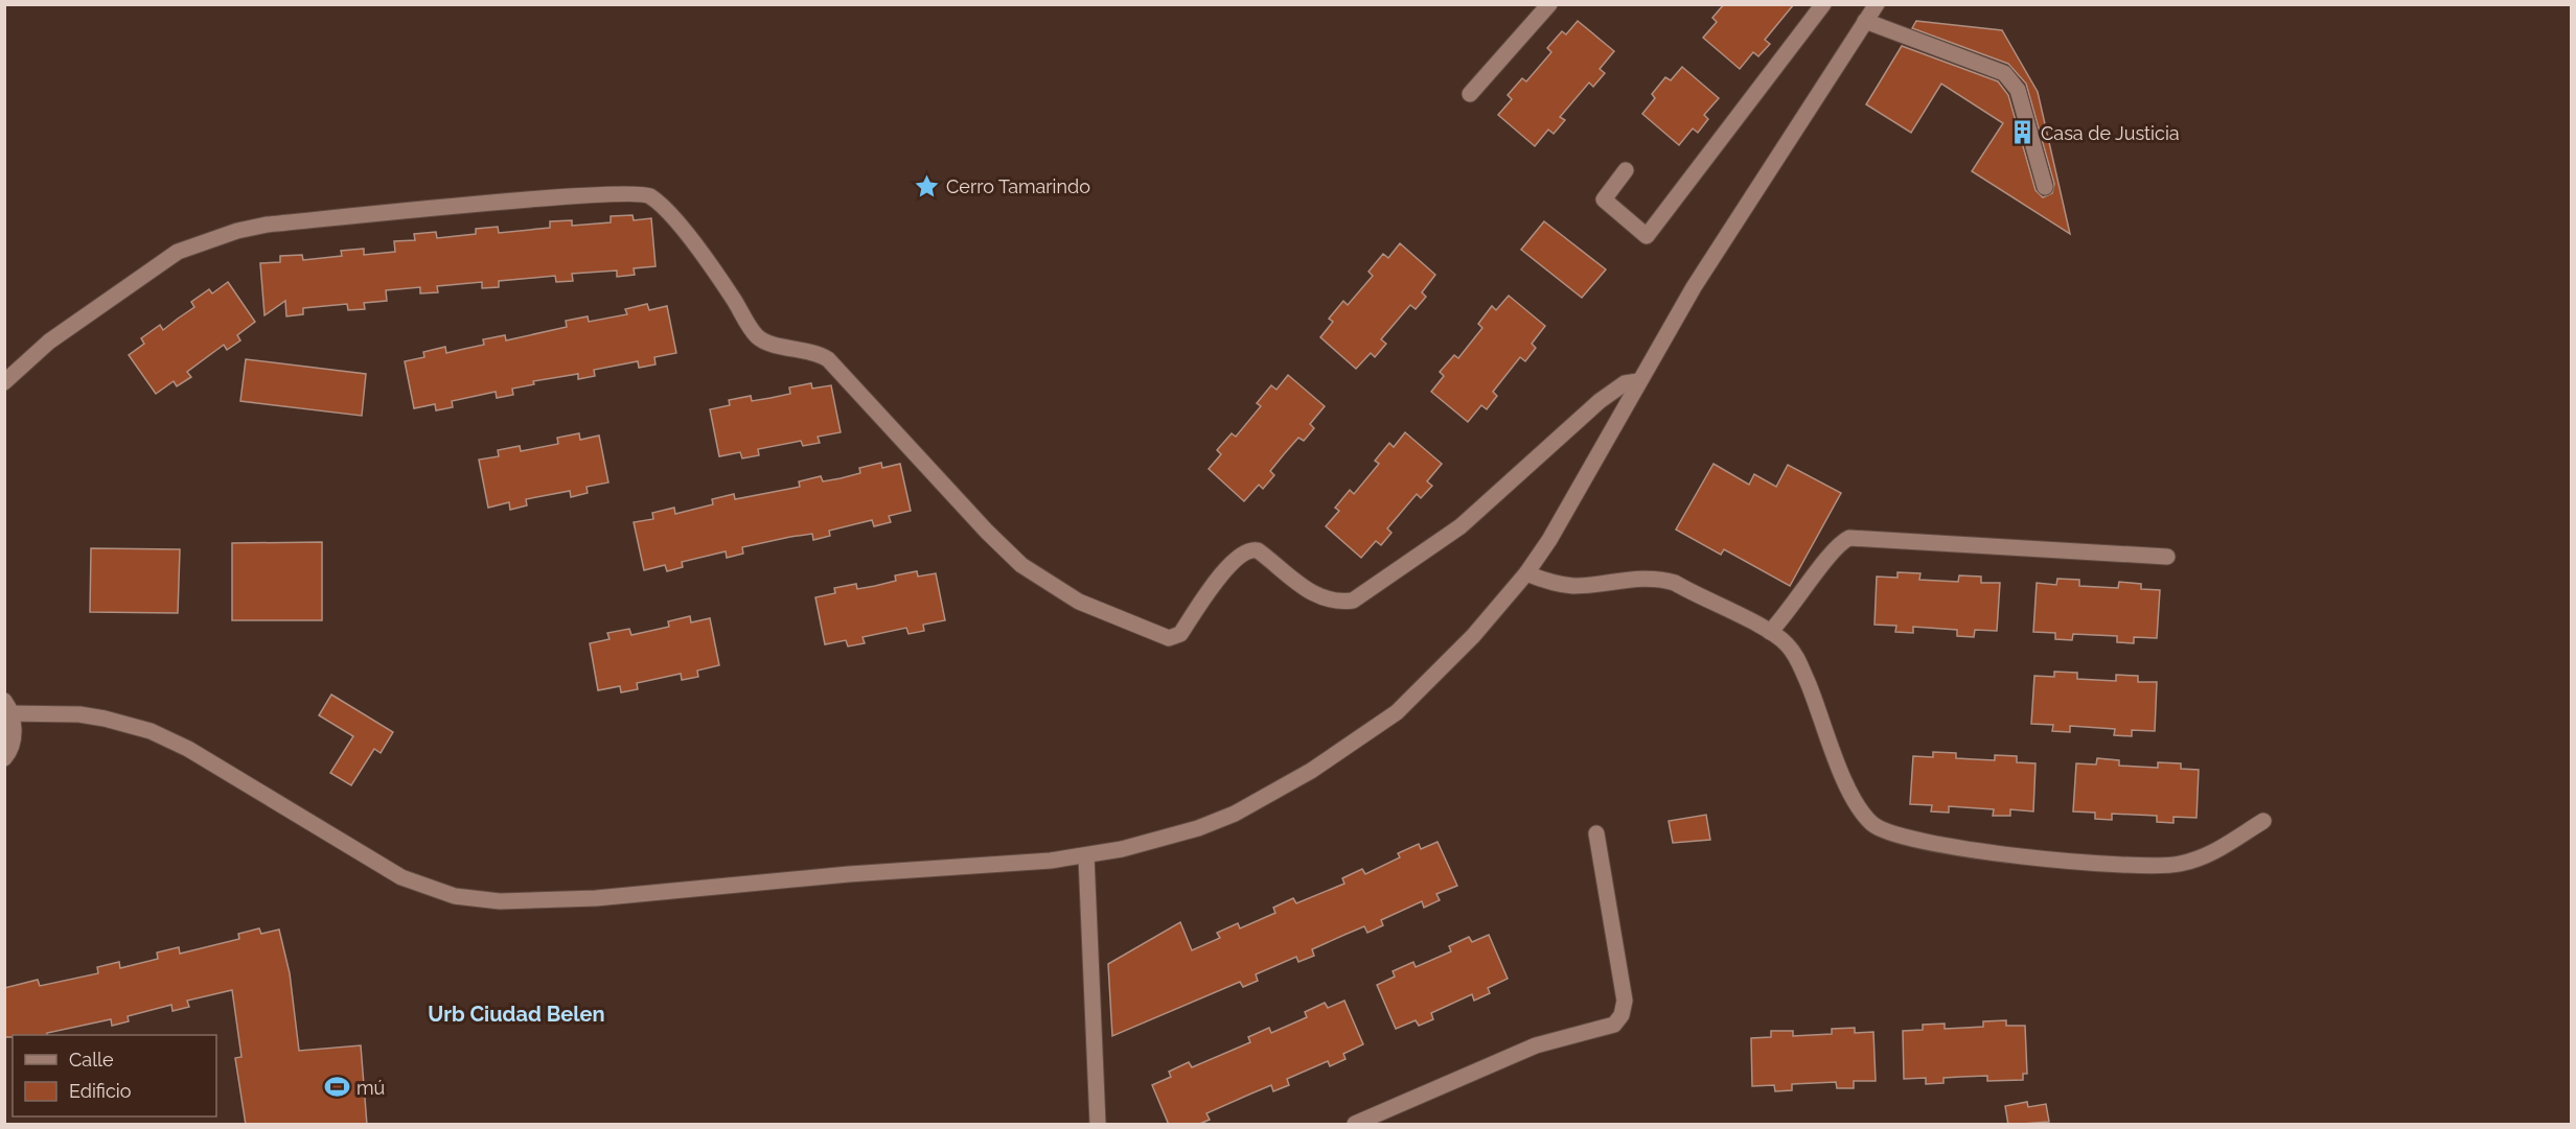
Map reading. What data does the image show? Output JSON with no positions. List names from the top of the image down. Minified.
{"districts":["Urb Ciudad Belen"],"places":{"building":["Casa de Justicia"],"place":["Cerro Tamarindo"],"sports":["mú"]},"legend":["Calle","Edificio"]}
